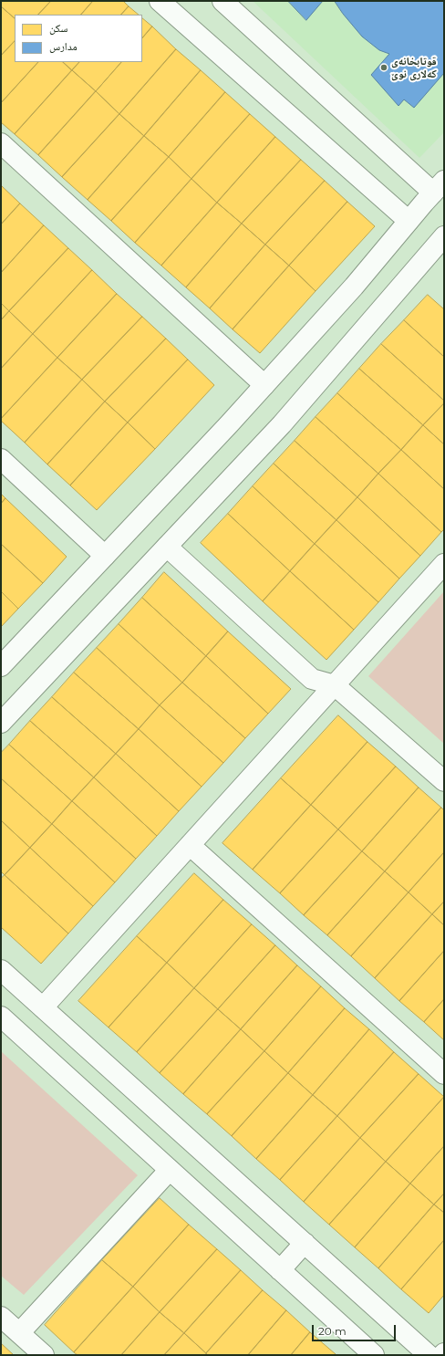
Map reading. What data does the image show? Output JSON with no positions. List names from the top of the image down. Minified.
{"places":["قوتابخانەی کەلاری نوێ"],"legend":["سكن","مدارس"],"scale_bar":"20 m"}
